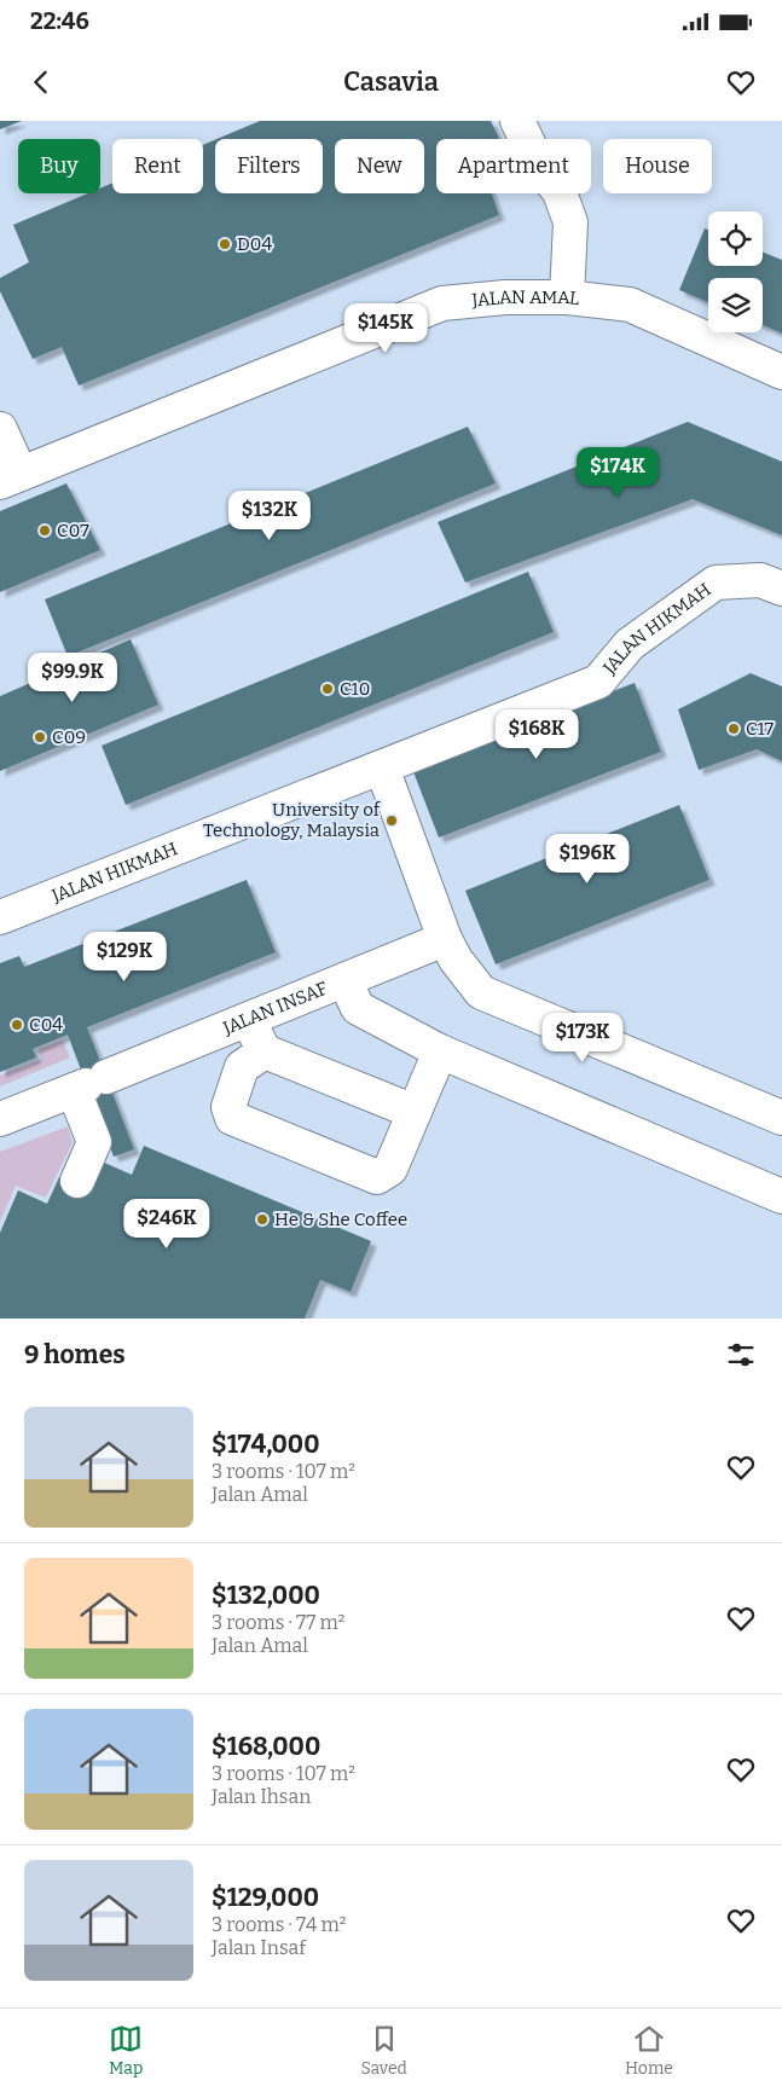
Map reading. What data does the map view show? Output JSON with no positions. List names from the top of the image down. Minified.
{"streets":{"street":["JALAN AMAL","JALAN HIKMAH","JALAN INSAF"]},"places":["D04","C07","C10","C17","C09","University of Technology, Malaysia","C04","He & She Coffee"],"page":{"status":"22:46","header":"Casavia","chip":["Buy","Rent","Filters","New","Apartment","House"],"price":["$145K","$174K","$132K","$99.9K","$168K","$196K","$129K","$173K","$246K"],"heading":"9 homes","list":[{"name":"$174,000","note":"3 rooms · 107 m² · Jalan Amal"},{"name":"$132,000","note":"3 rooms · 77 m² · Jalan Amal"},{"name":"$168,000","note":"3 rooms · 107 m² · Jalan Ihsan"},{"name":"$129,000","note":"3 rooms · 74 m² · Jalan Insaf"}],"tabs":["Map","Saved","Home"]}}
